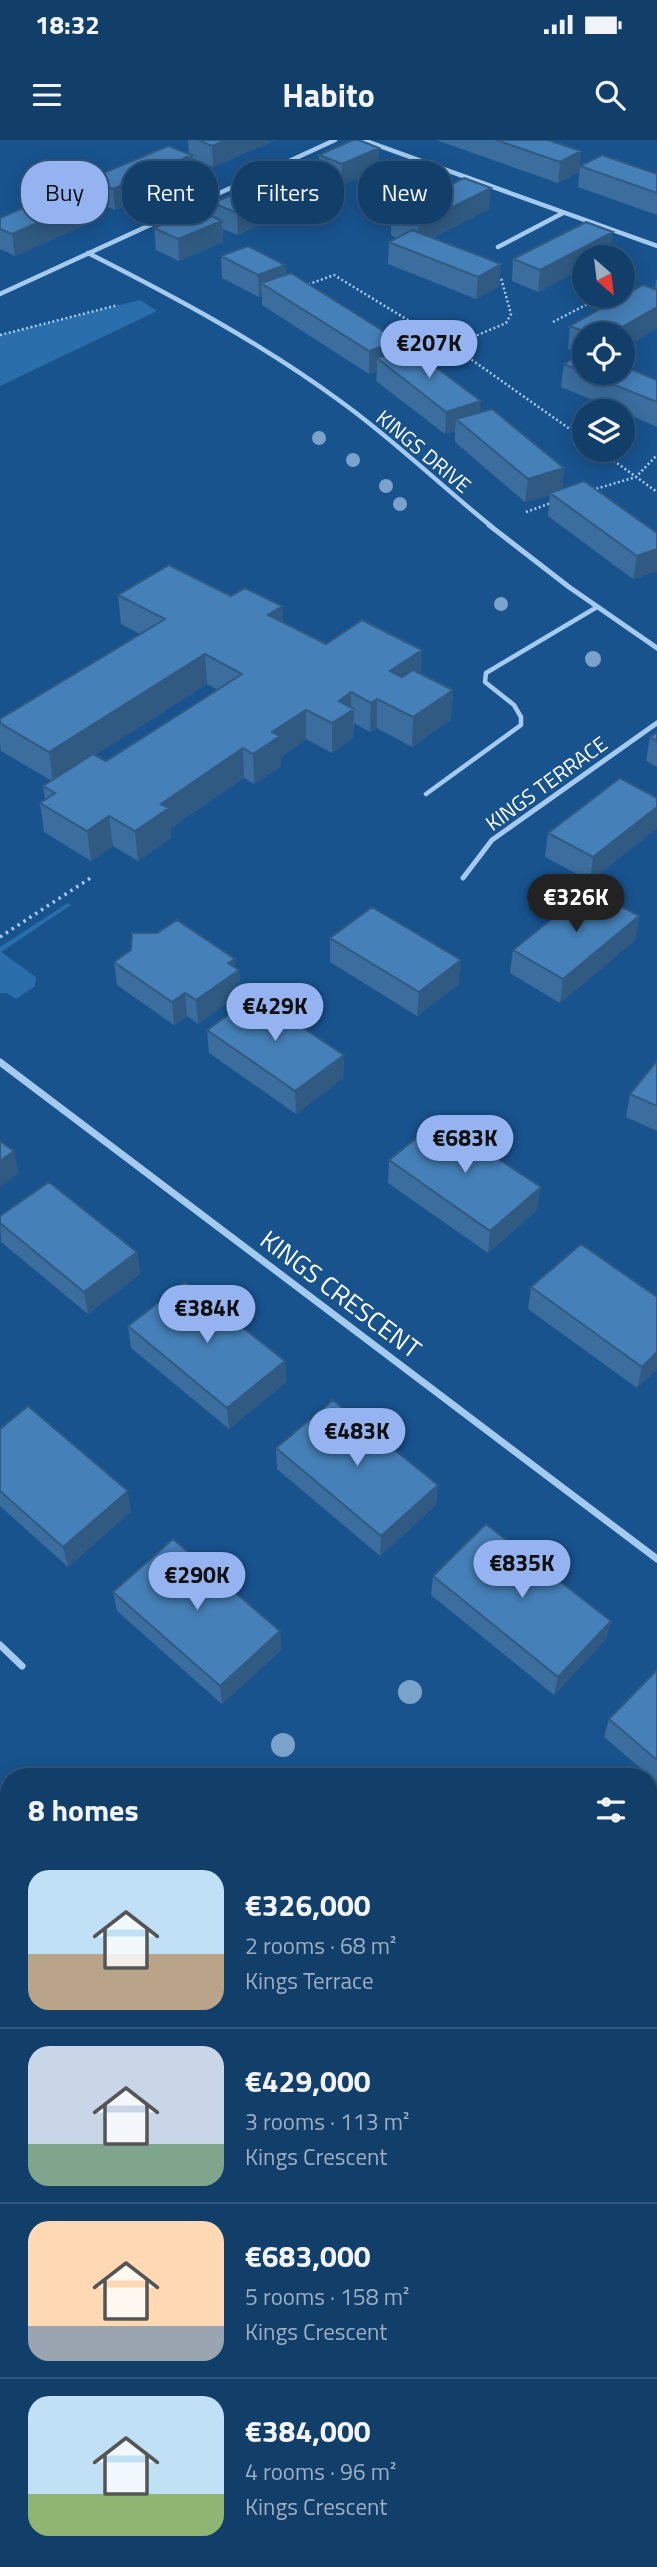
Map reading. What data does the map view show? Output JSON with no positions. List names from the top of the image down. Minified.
{"streets":{"street":["KINGS DRIVE","KINGS TERRACE","KINGS CRESCENT"]},"north":"bottom right","page":{"status":"18:32","header":"Habito","chip":["Buy","Rent","Filters","New"],"price":["€207K","€326K","€429K","€683K","€384K","€483K","€835K","€290K"],"heading":"8 homes","list":[{"name":"€326,000","note":"2 rooms · 68 m² · Kings Terrace"},{"name":"€429,000","note":"3 rooms · 113 m² · Kings Crescent"},{"name":"€683,000","note":"5 rooms · 158 m² · Kings Crescent"},{"name":"€384,000","note":"4 rooms · 96 m² · Kings Crescent"}]}}
